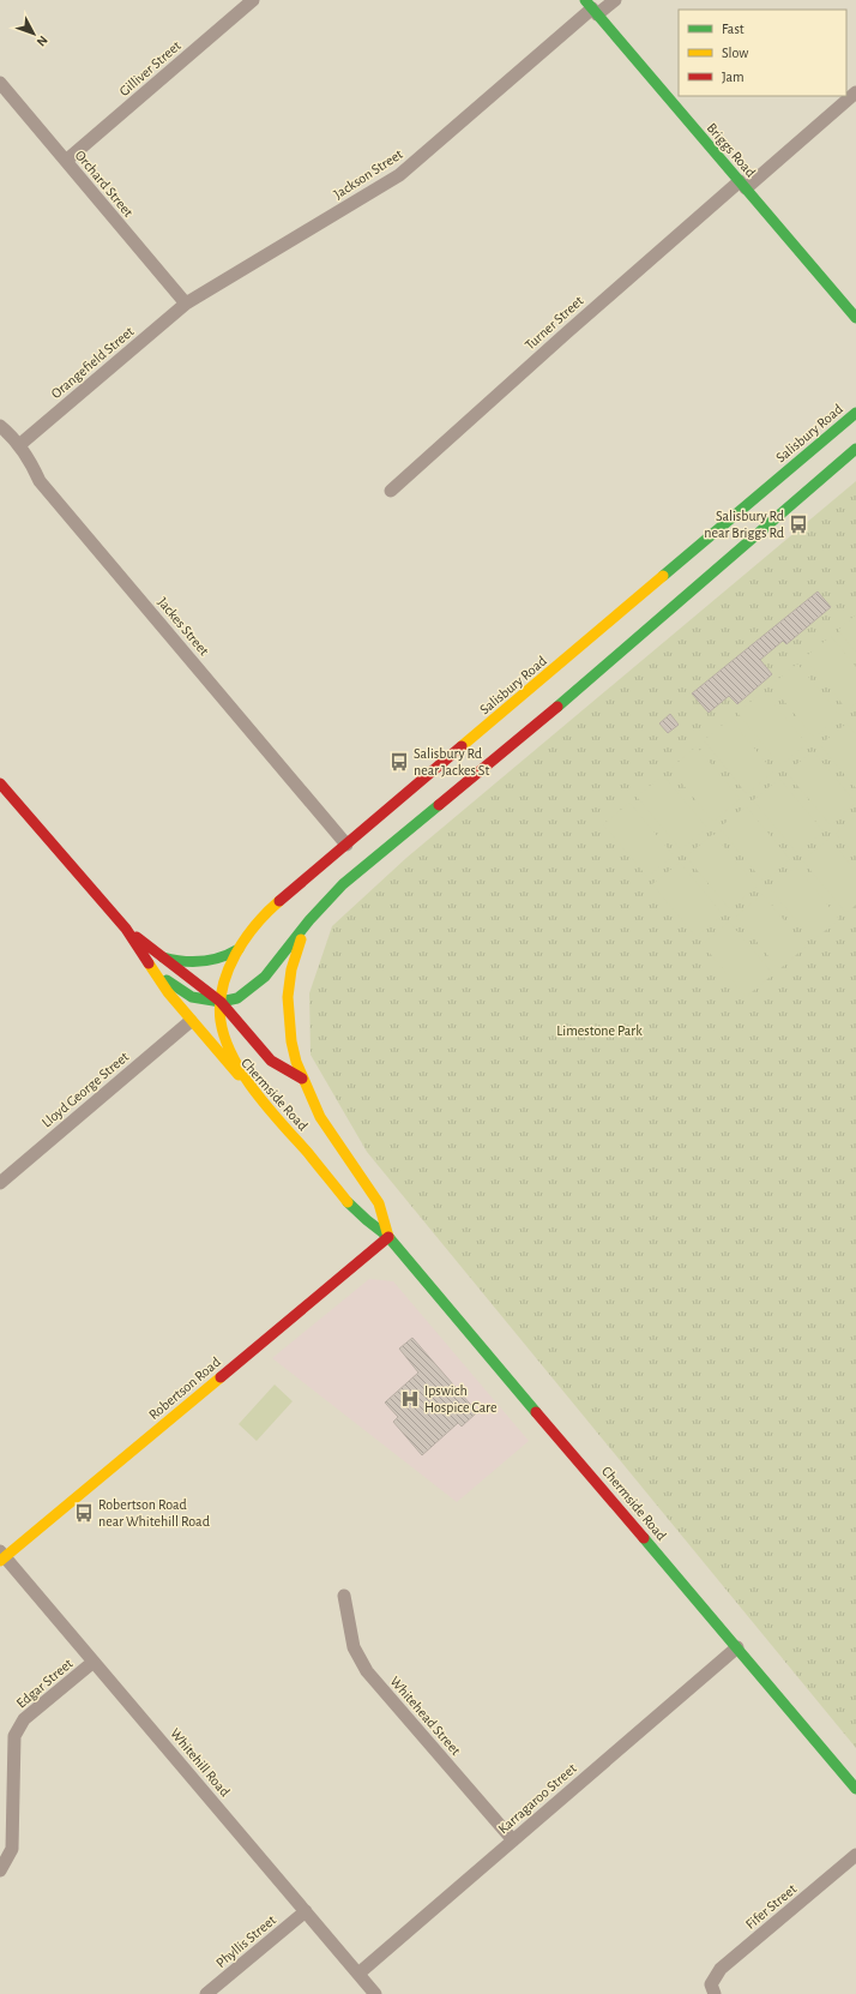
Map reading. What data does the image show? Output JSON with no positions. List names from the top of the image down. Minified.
{"streets":{"main road":["Briggs Road","Salisbury Road","Chermside Road","Robertson Road"],"street":["Gilliver Street","Jackson Street","Orchard Street","Turner Street","Orangefield Street","Jackes Street","Lloyd George Street","Edgar Street","Whitehead Street","Whitehill Road","Karragaroo Street","Fifer Street","Phyllis Street"]},"crossings":[["Gilliver Street","Orchard Street"],["Briggs Road","Jackson Street"],["Briggs Road","Turner Street"],["Jackson Street","Orchard Street"],["Jackson Street","Orangefield Street"],["Orchard Street","Orangefield Street"],["Orangefield Street","Jackes Street"],["Salisbury Road","Jackes Street"],["Salisbury Road","Chermside Road"],["Lloyd George Street","Chermside Road"],["Chermside Road","Robertson Road"],["Chermside Road","Karragaroo Street"],["Robertson Road","Whitehill Road"],["Edgar Street","Whitehill Road"],["Whitehead Street","Karragaroo Street"],["Whitehill Road","Karragaroo Street"],["Whitehill Road","Phyllis Street"]],"parks":["Limestone Park"],"places":{"bus stop":["Salisbury Rd near Briggs Rd","Salisbury Rd near Jackes St","Robertson Road near Whitehill Road"],"hospital":["Ipswich Hospice Care"]},"legend":["Fast","Slow","Jam"],"north":"bottom right"}
